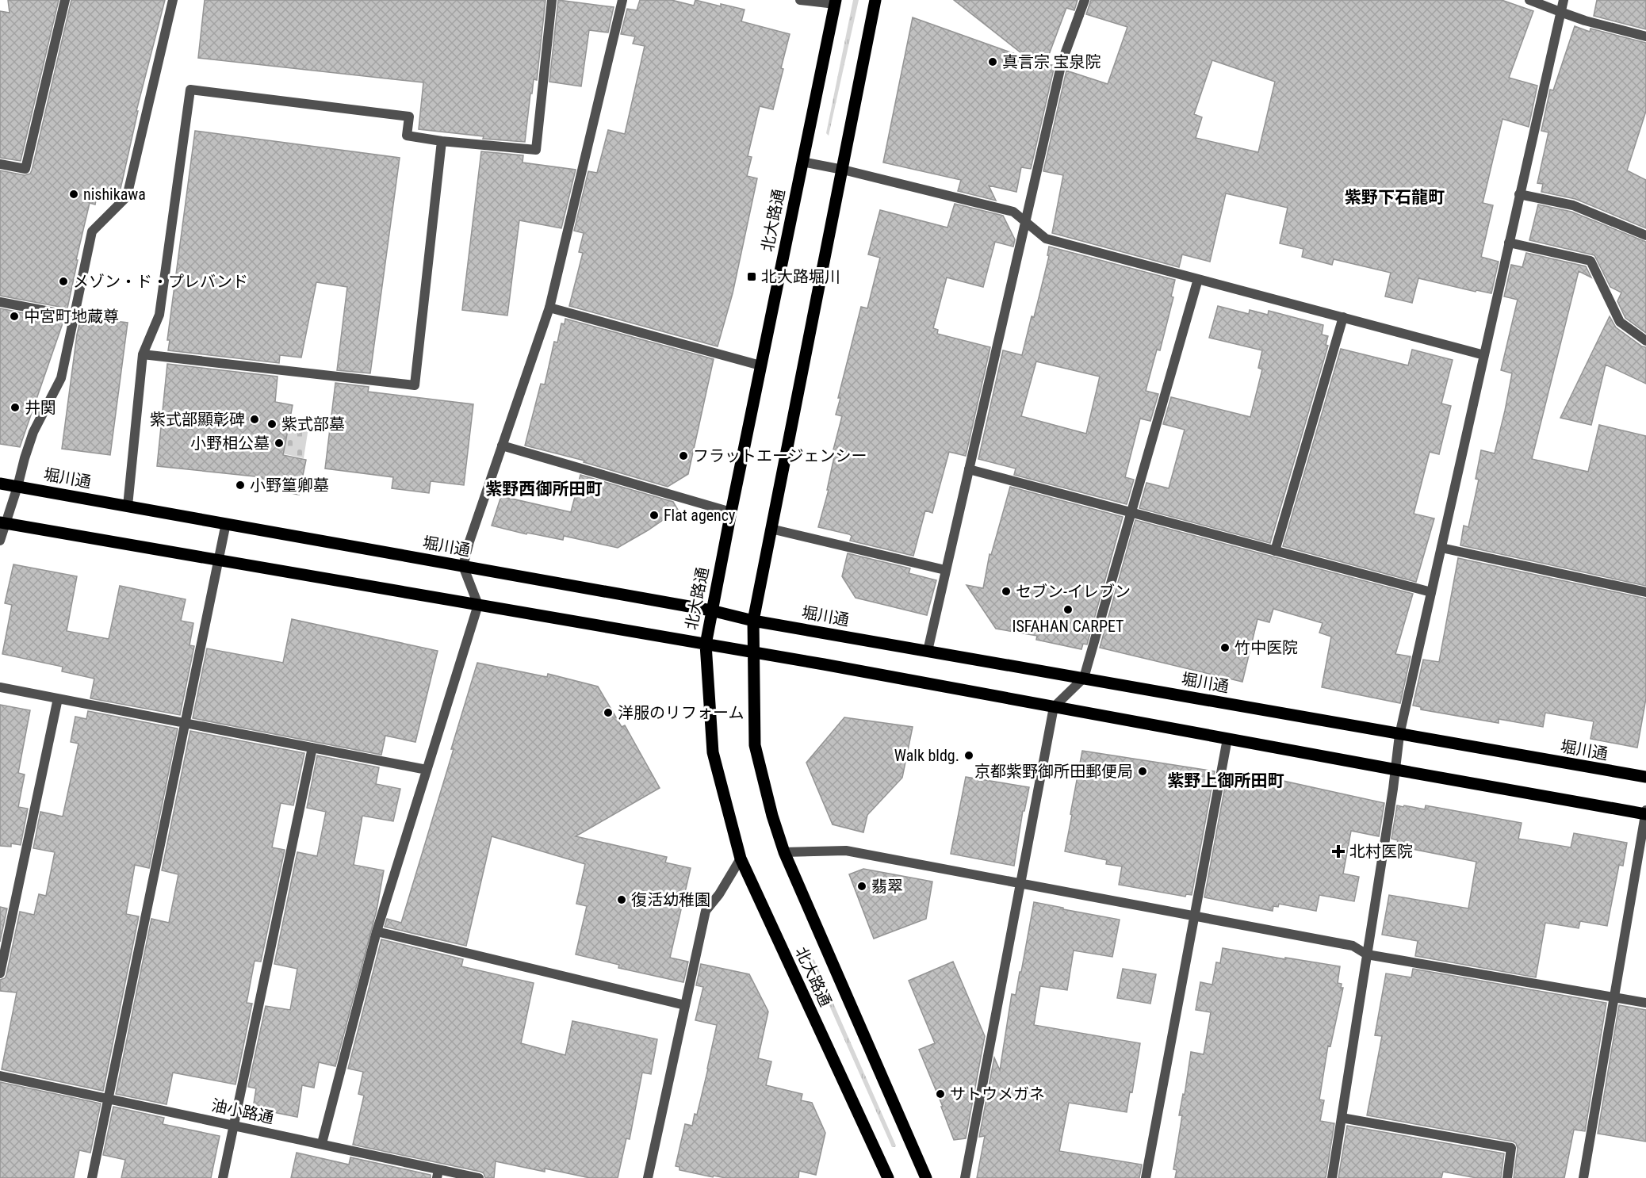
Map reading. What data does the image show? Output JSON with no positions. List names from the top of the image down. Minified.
{"streets":{"main road":["北大路通","堀川通"],"street":["油小路通"]},"crossings":[["北大路通","堀川通"]],"districts":["紫野下石龍町","紫野西御所田町","紫野上御所田町"],"places":{"other":["真言宗 宝泉院","nishikawa","メゾン・ド・プレバンド","中宮町地蔵尊","井関","紫式部顯彰碑","紫式部墓","小野相公墓","フラットエージェンシー","小野篁卿墓","Flat agency","セブン-イレブン","ISFAHAN CARPET","竹中医院","洋服のリフォーム","Walk bldg.","京都紫野御所田郵便局","翡翠","復活幼稚園","サトウメガネ"],"transit":["北大路堀川"],"health":["北村医院"]}}
